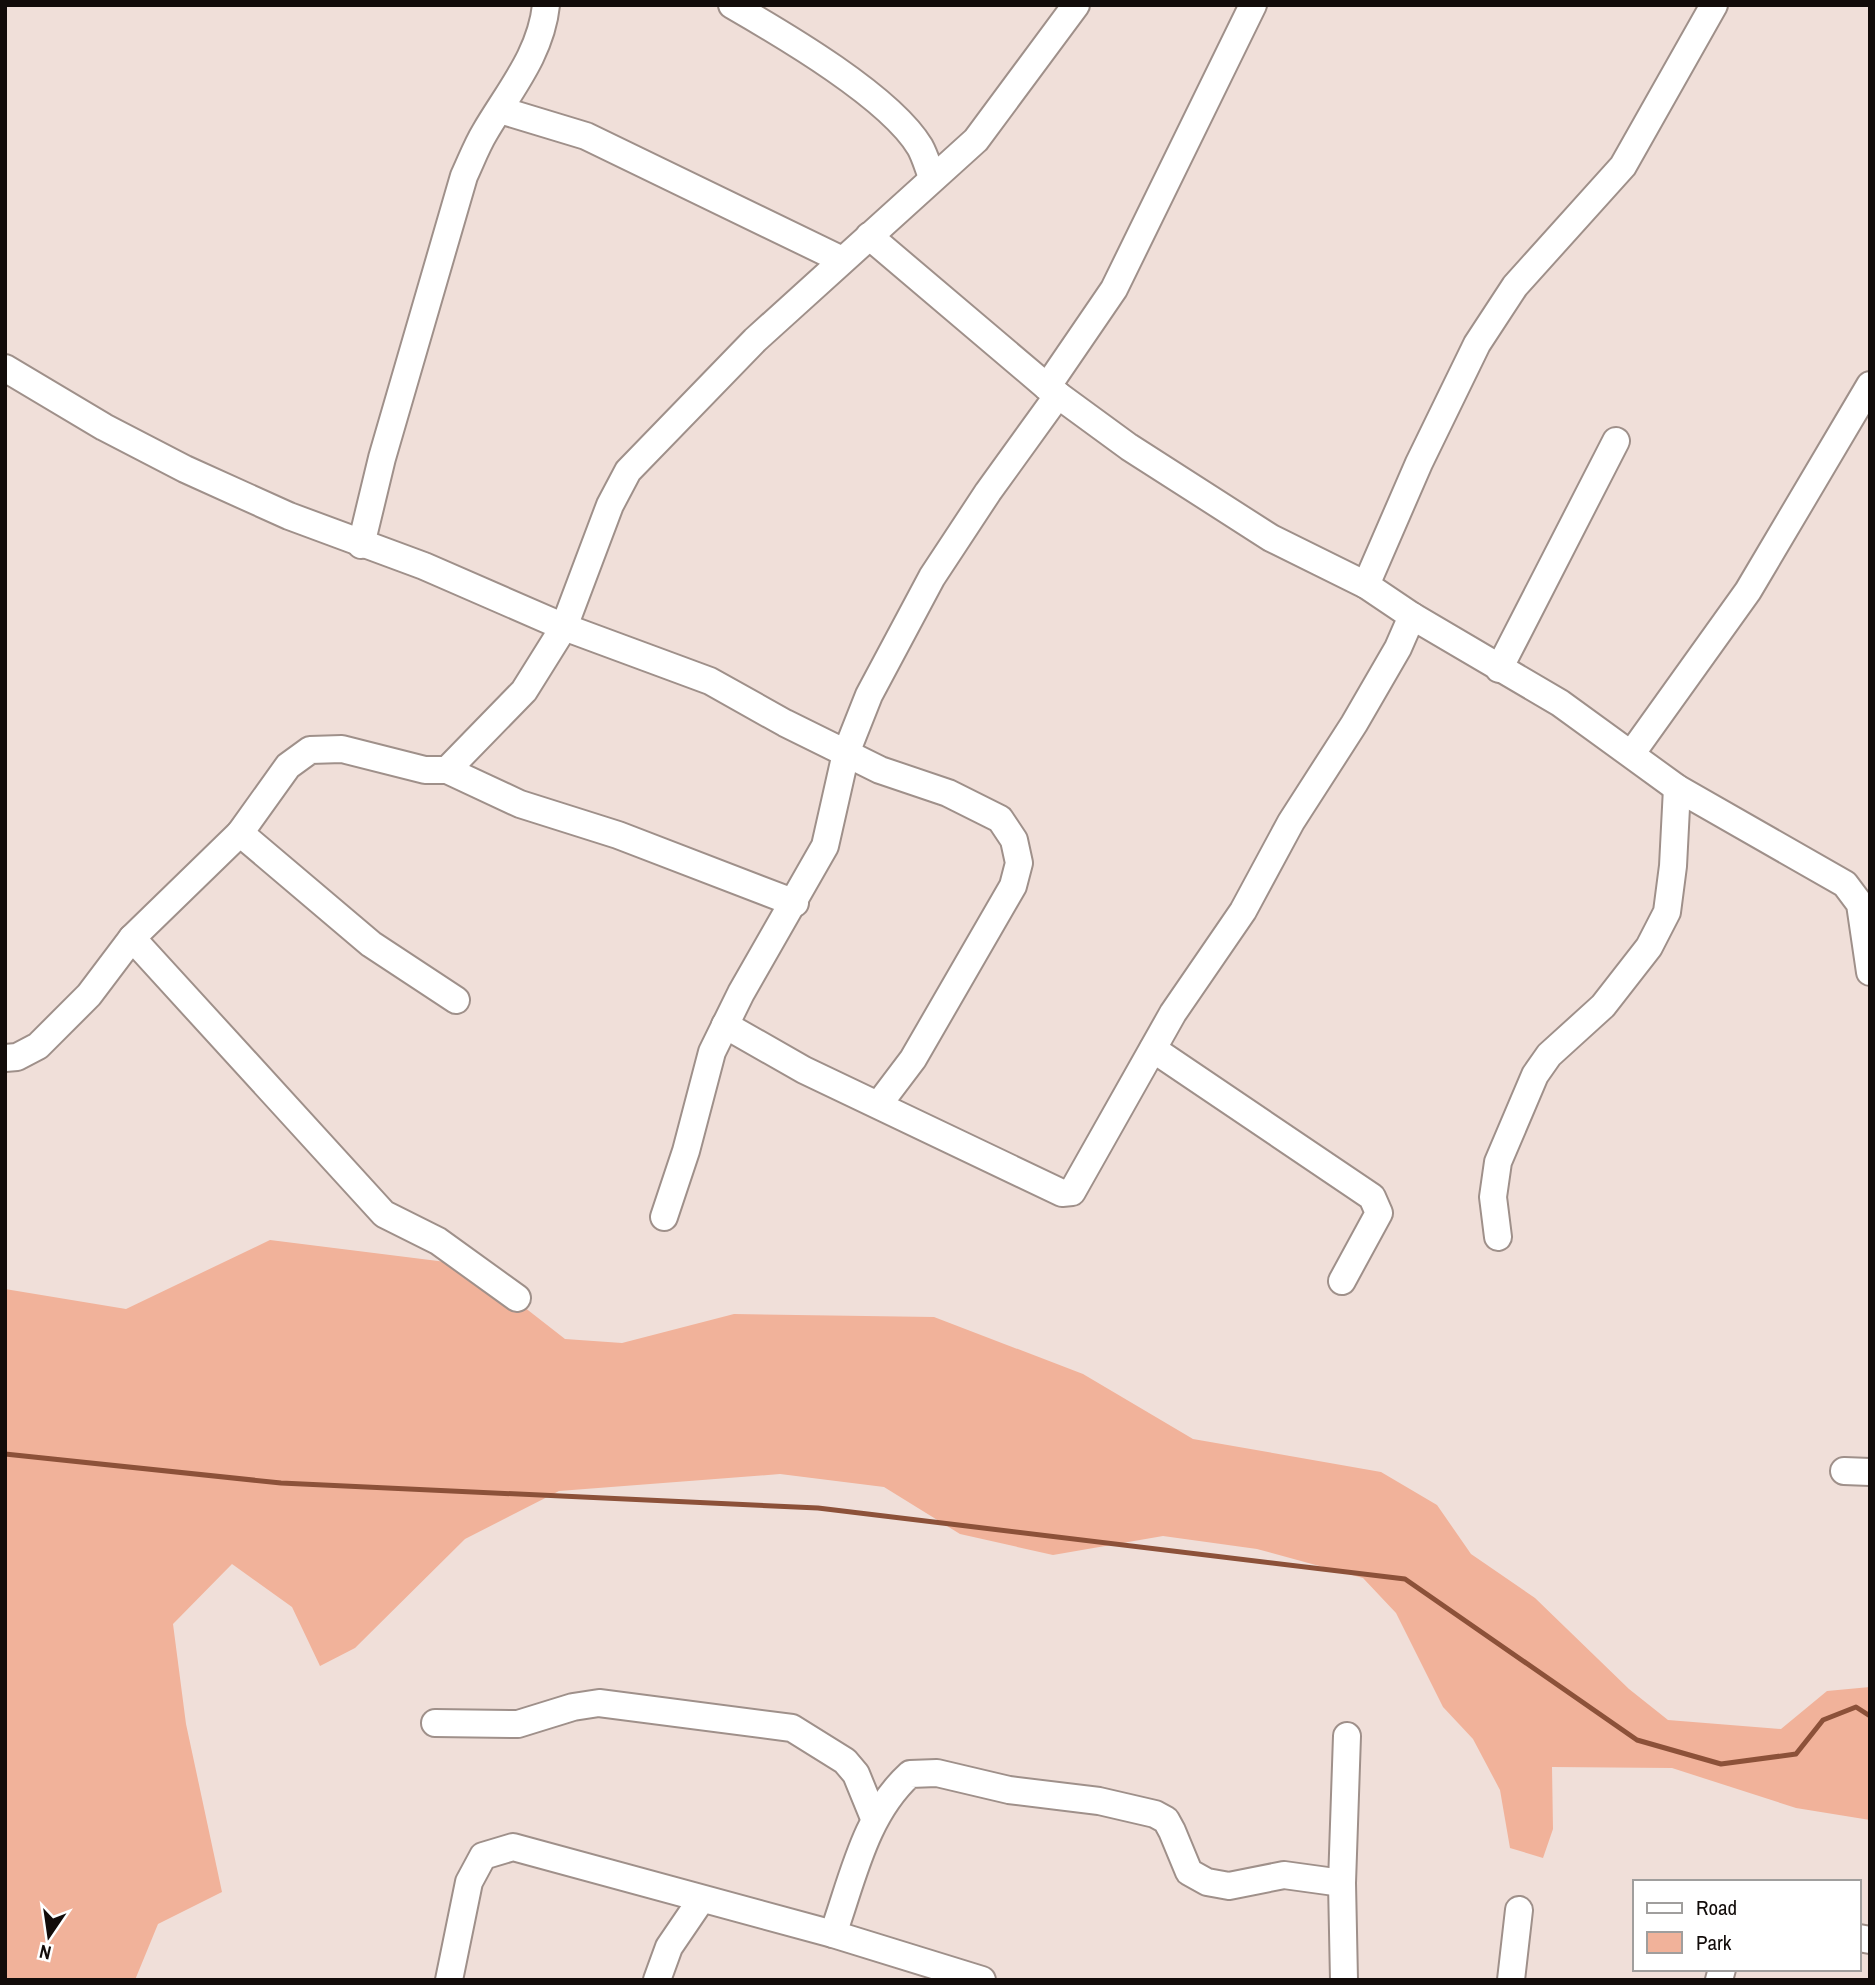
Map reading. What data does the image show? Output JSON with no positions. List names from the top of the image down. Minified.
{"legend":["Road","Park"],"north":"bottom"}
